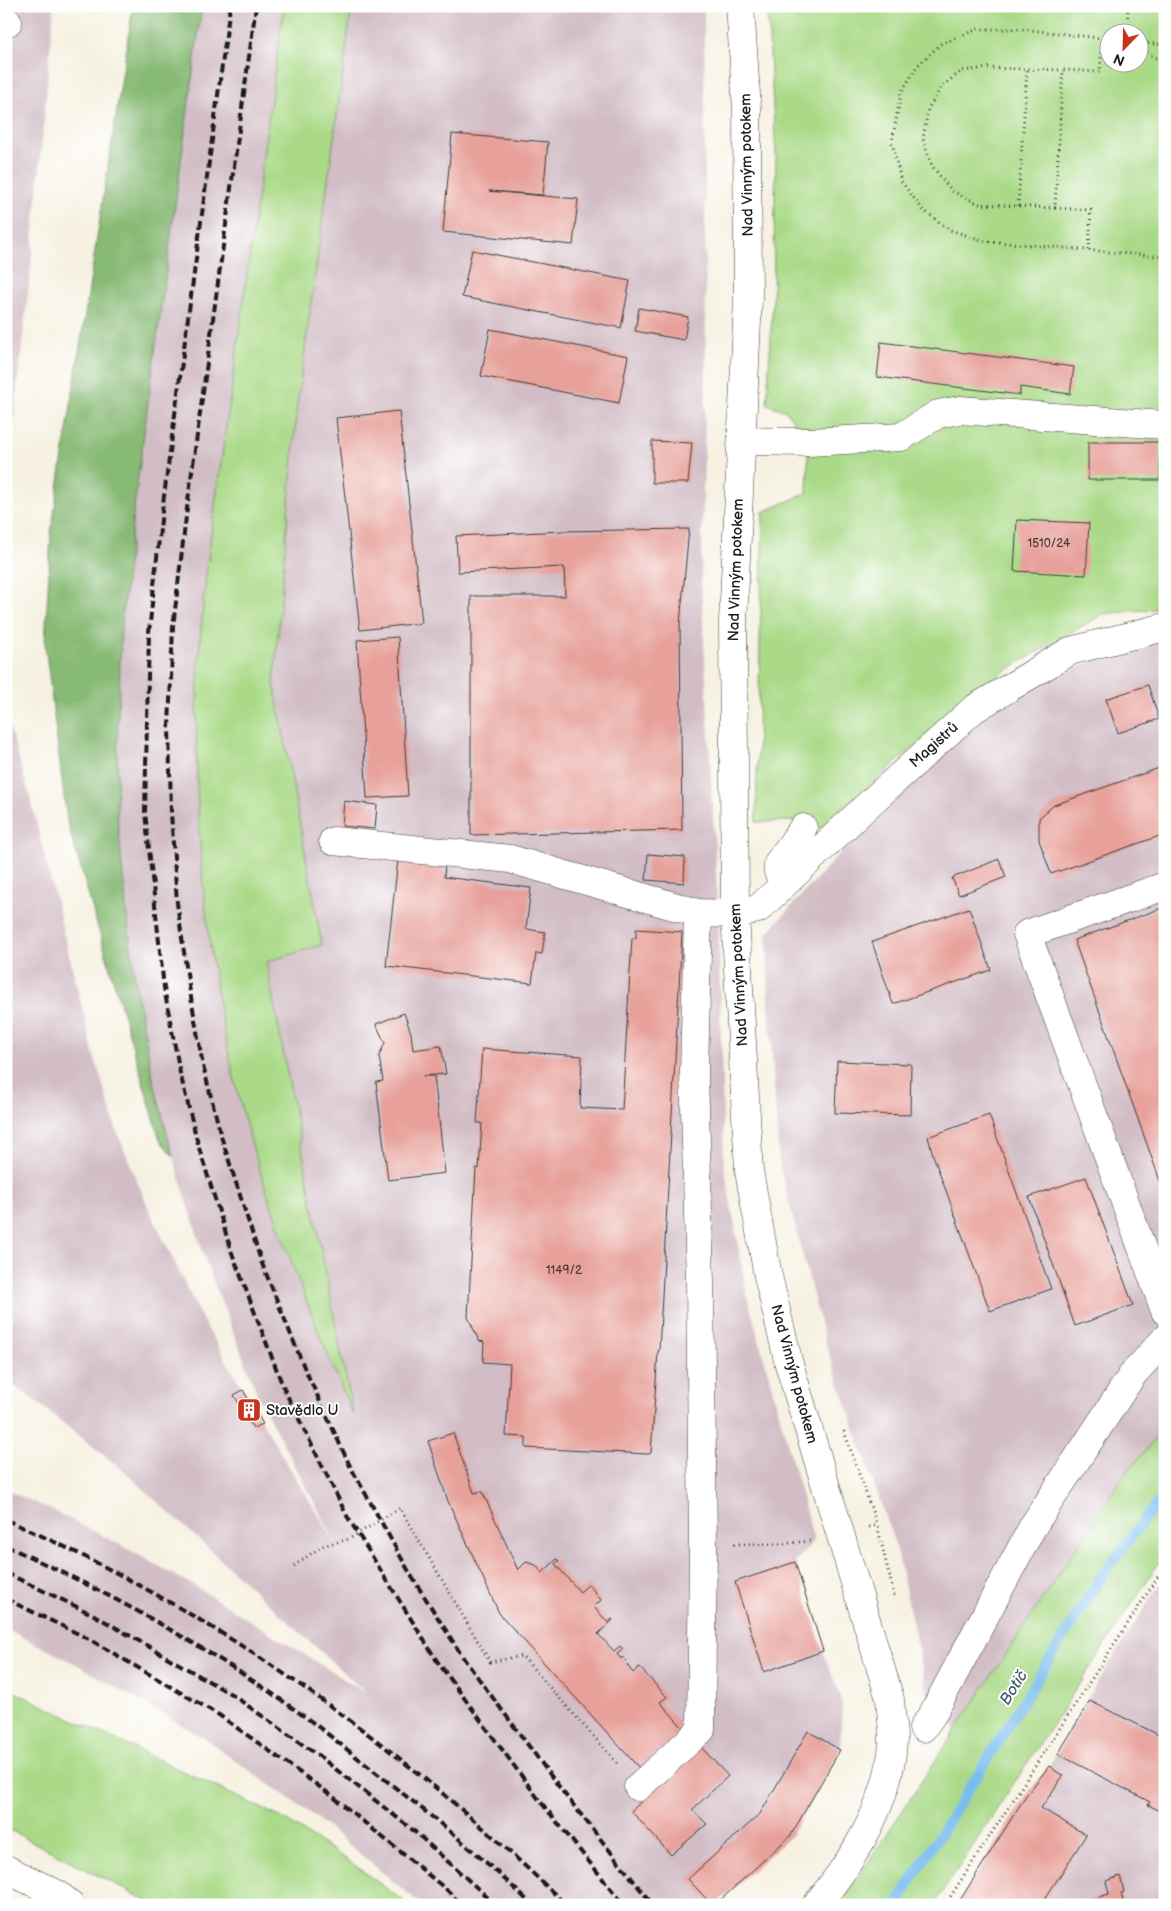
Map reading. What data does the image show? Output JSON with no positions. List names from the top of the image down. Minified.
{"streets":{"street":["Nad Vinným potokem","Magistrů"]},"crossings":[["Nad Vinným potokem","Magistrů"]],"water":["Botič"],"places":{"building":["Stavědlo U"]},"house_numbers":["1510/24","1149/2"],"north":"bottom left"}
